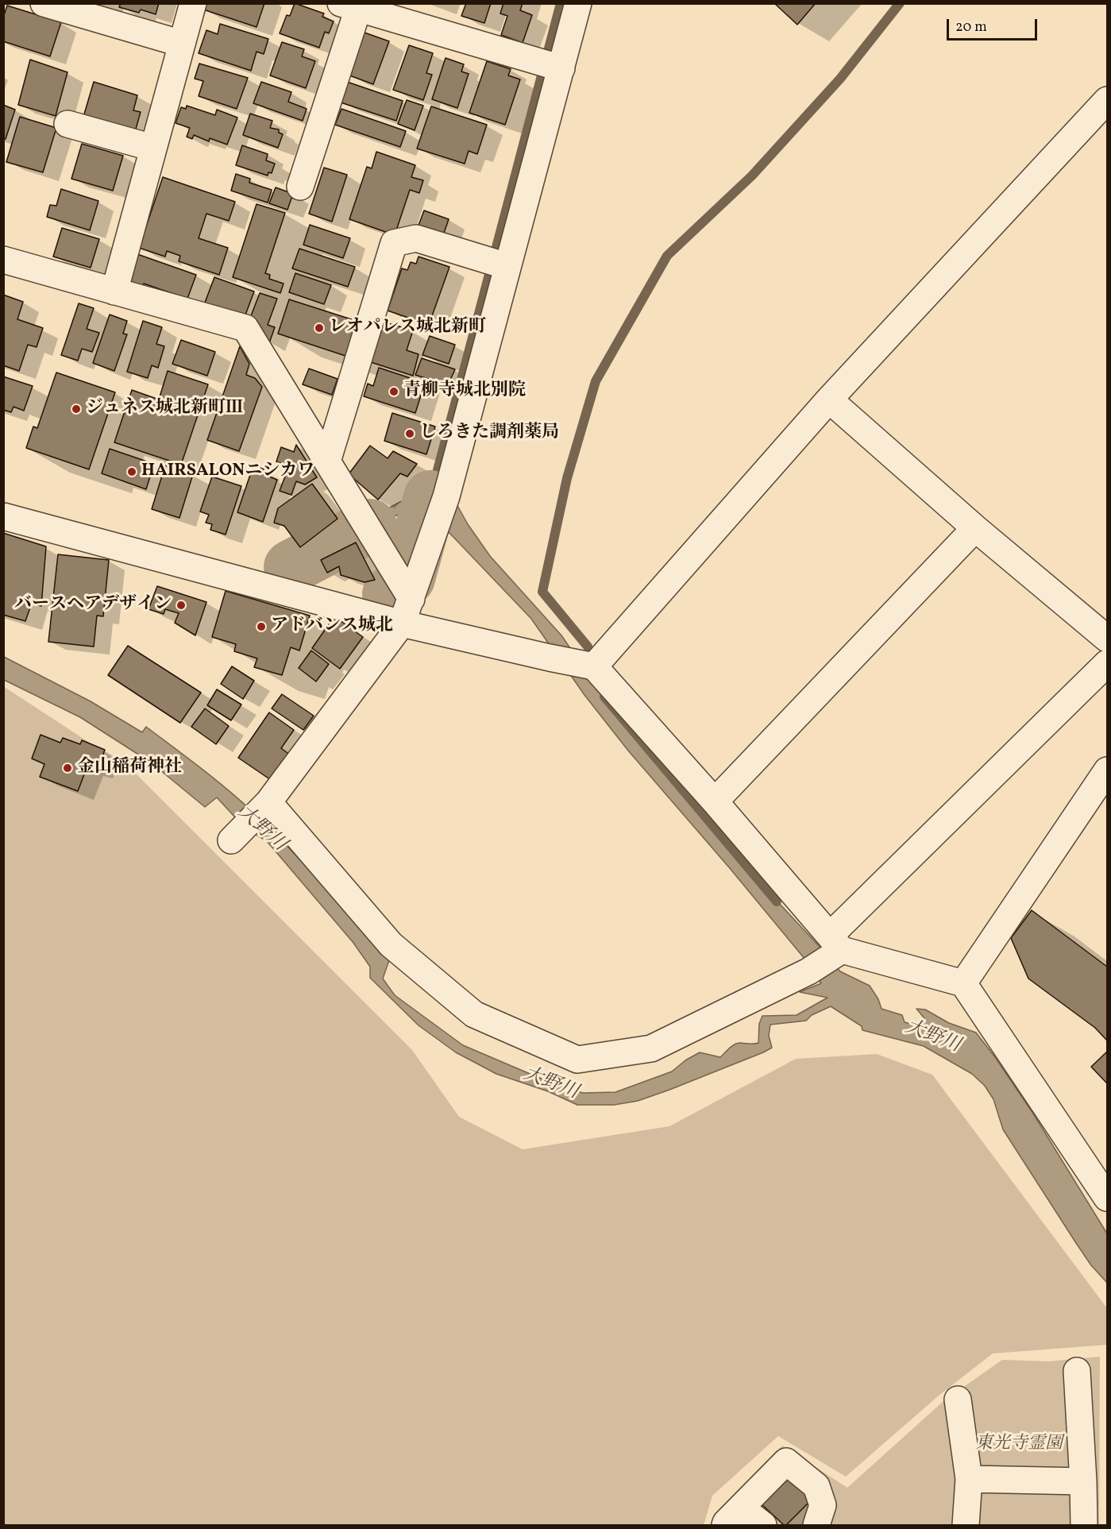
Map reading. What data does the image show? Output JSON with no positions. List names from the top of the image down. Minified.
{"water":["大野川"],"parks":["東光寺霊園"],"places":["レオパレス城北新町","青柳寺城北別院","ジュネス城北新町Ⅲ","しろきた調剤薬局","HAIRSALONニシカワ","バースヘアデザイン","アドバンス城北","金山稲荷神社"],"scale_bar":"20 m"}
